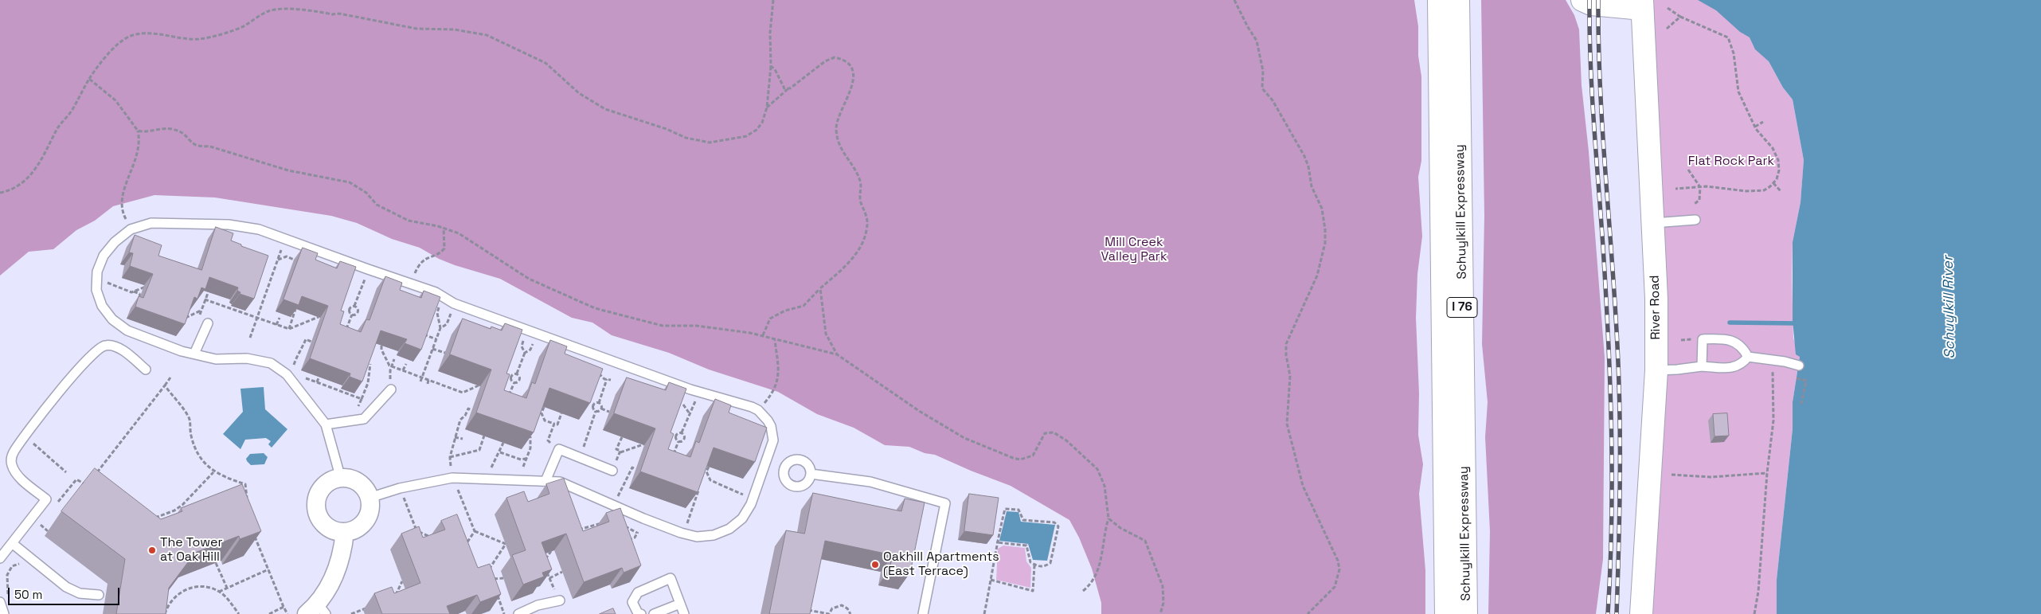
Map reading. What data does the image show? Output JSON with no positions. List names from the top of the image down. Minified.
{"streets":{"main road":["Schuylkill Expressway","I 76","River Road"]},"water":["Schuylkill River"],"parks":["Flat Rock Park","Mill Creek Valley Park"],"places":["The Tower at Oak Hill","Oakhill Apartments (East Terrace)"],"scale_bar":"50 m"}
